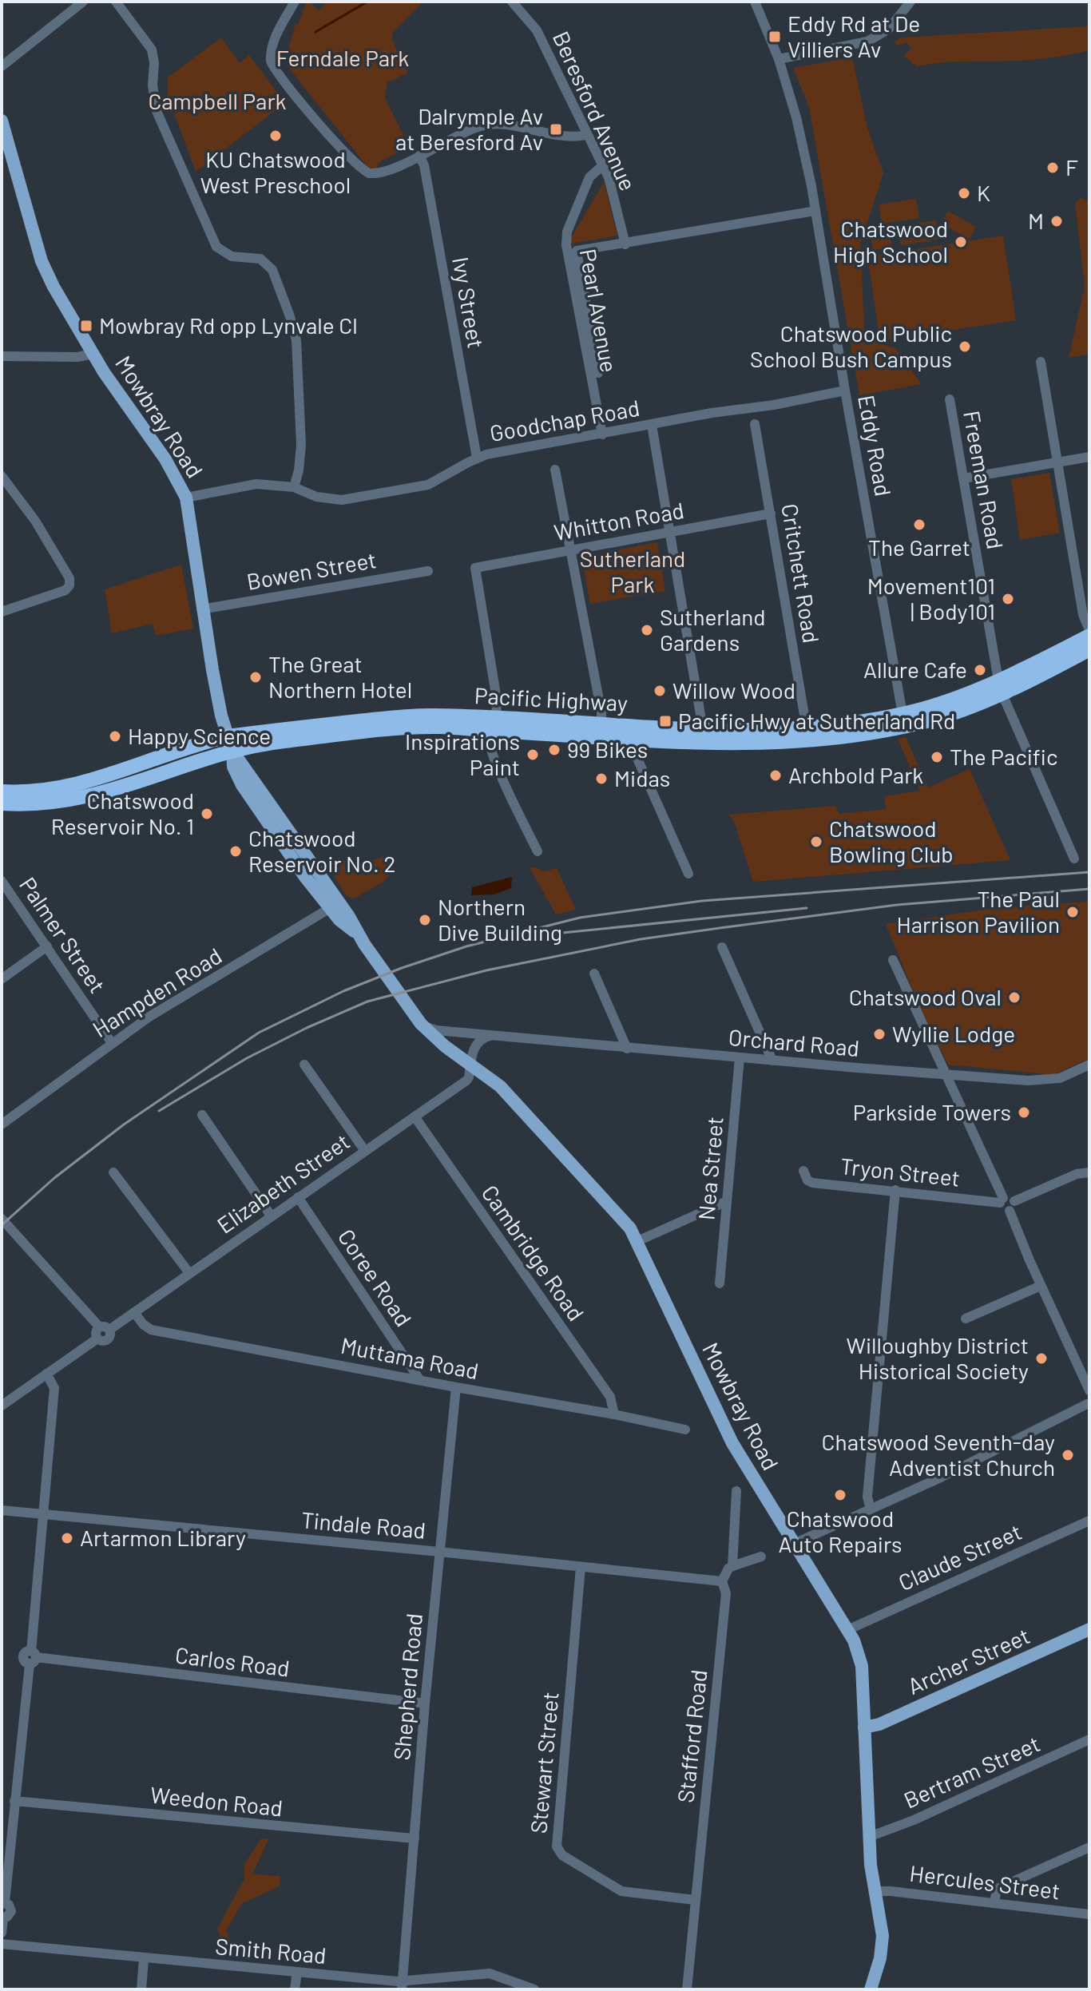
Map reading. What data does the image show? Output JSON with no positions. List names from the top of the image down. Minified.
{"streets":{"highway":["Pacific Highway"],"main road":["Mowbray Road","Archer Street"],"street":["Beresford Avenue","Ivy Street","Pearl Avenue","Goodchap Road","Eddy Road","Freeman Road","Whitton Road","Bowen Street","Critchett Road","Palmer Street","Hampden Road","Orchard Road","Nea Street","Tryon Street","Elizabeth Street","Cambridge Road","Coree Road","Muttama Road","Tindale Road","Claude Street","Carlos Road","Shepherd Road","Stafford Road","Stewart Street","Bertram Street","Weedon Road","Hercules Street","Smith Road"]},"crossings":[["Beresford Avenue","Pearl Avenue"],["Ivy Street","Goodchap Road"],["Pearl Avenue","Goodchap Road"],["Mowbray Road","Goodchap Road"],["Mowbray Road","Bowen Street"],["Mowbray Road","Pacific Highway"],["Mowbray Road","Hampden Road"],["Mowbray Road","Orchard Road"],["Mowbray Road","Elizabeth Street"],["Mowbray Road","Claude Street"],["Mowbray Road","Archer Street"],["Mowbray Road","Bertram Street"],["Mowbray Road","Hercules Street"],["Goodchap Road","Eddy Road"],["Eddy Road","Pacific Highway"],["Freeman Road","Pacific Highway"],["Whitton Road","Critchett Road"],["Whitton Road","Pacific Highway"],["Critchett Road","Pacific Highway"],["Palmer Street","Hampden Road"],["Orchard Road","Nea Street"],["Elizabeth Street","Cambridge Road"],["Elizabeth Street","Coree Road"],["Elizabeth Street","Muttama Road"],["Cambridge Road","Muttama Road"],["Coree Road","Muttama Road"],["Muttama Road","Shepherd Road"],["Tindale Road","Shepherd Road"],["Tindale Road","Stafford Road"],["Tindale Road","Stewart Street"],["Carlos Road","Shepherd Road"],["Shepherd Road","Weedon Road"],["Shepherd Road","Smith Road"],["Stafford Road","Stewart Street"]],"parks":["Ferndale Park","Campbell Park","Sutherland Park"],"places":{"transit":["Eddy Rd at De Villiers Av","Dalrymple Av at Beresford Av","Mowbray Rd opp Lynvale Cl","Pacific Hwy at Sutherland Rd"],"other":["KU Chatswood West Preschool","F","K","M","Chatswood High School","Chatswood Public School Bush Campus","The Garret","Movement101 | Body101","Sutherland Gardens","Allure Cafe","The Great Northern Hotel","Willow Wood","Happy Science","99 Bikes","Inspirations Paint","The Pacific","Archbold Park","Midas","Chatswood Reservoir No. 1","Chatswood Bowling Club","Chatswood Reservoir No. 2","The Paul Harrison Pavilion","Northern Dive Building","Chatswood Oval","Wyllie Lodge","Parkside Towers","Willoughby District Historical Society","Chatswood Seventh-day Adventist Church","Chatswood Auto Repairs","Artarmon Library"]}}
